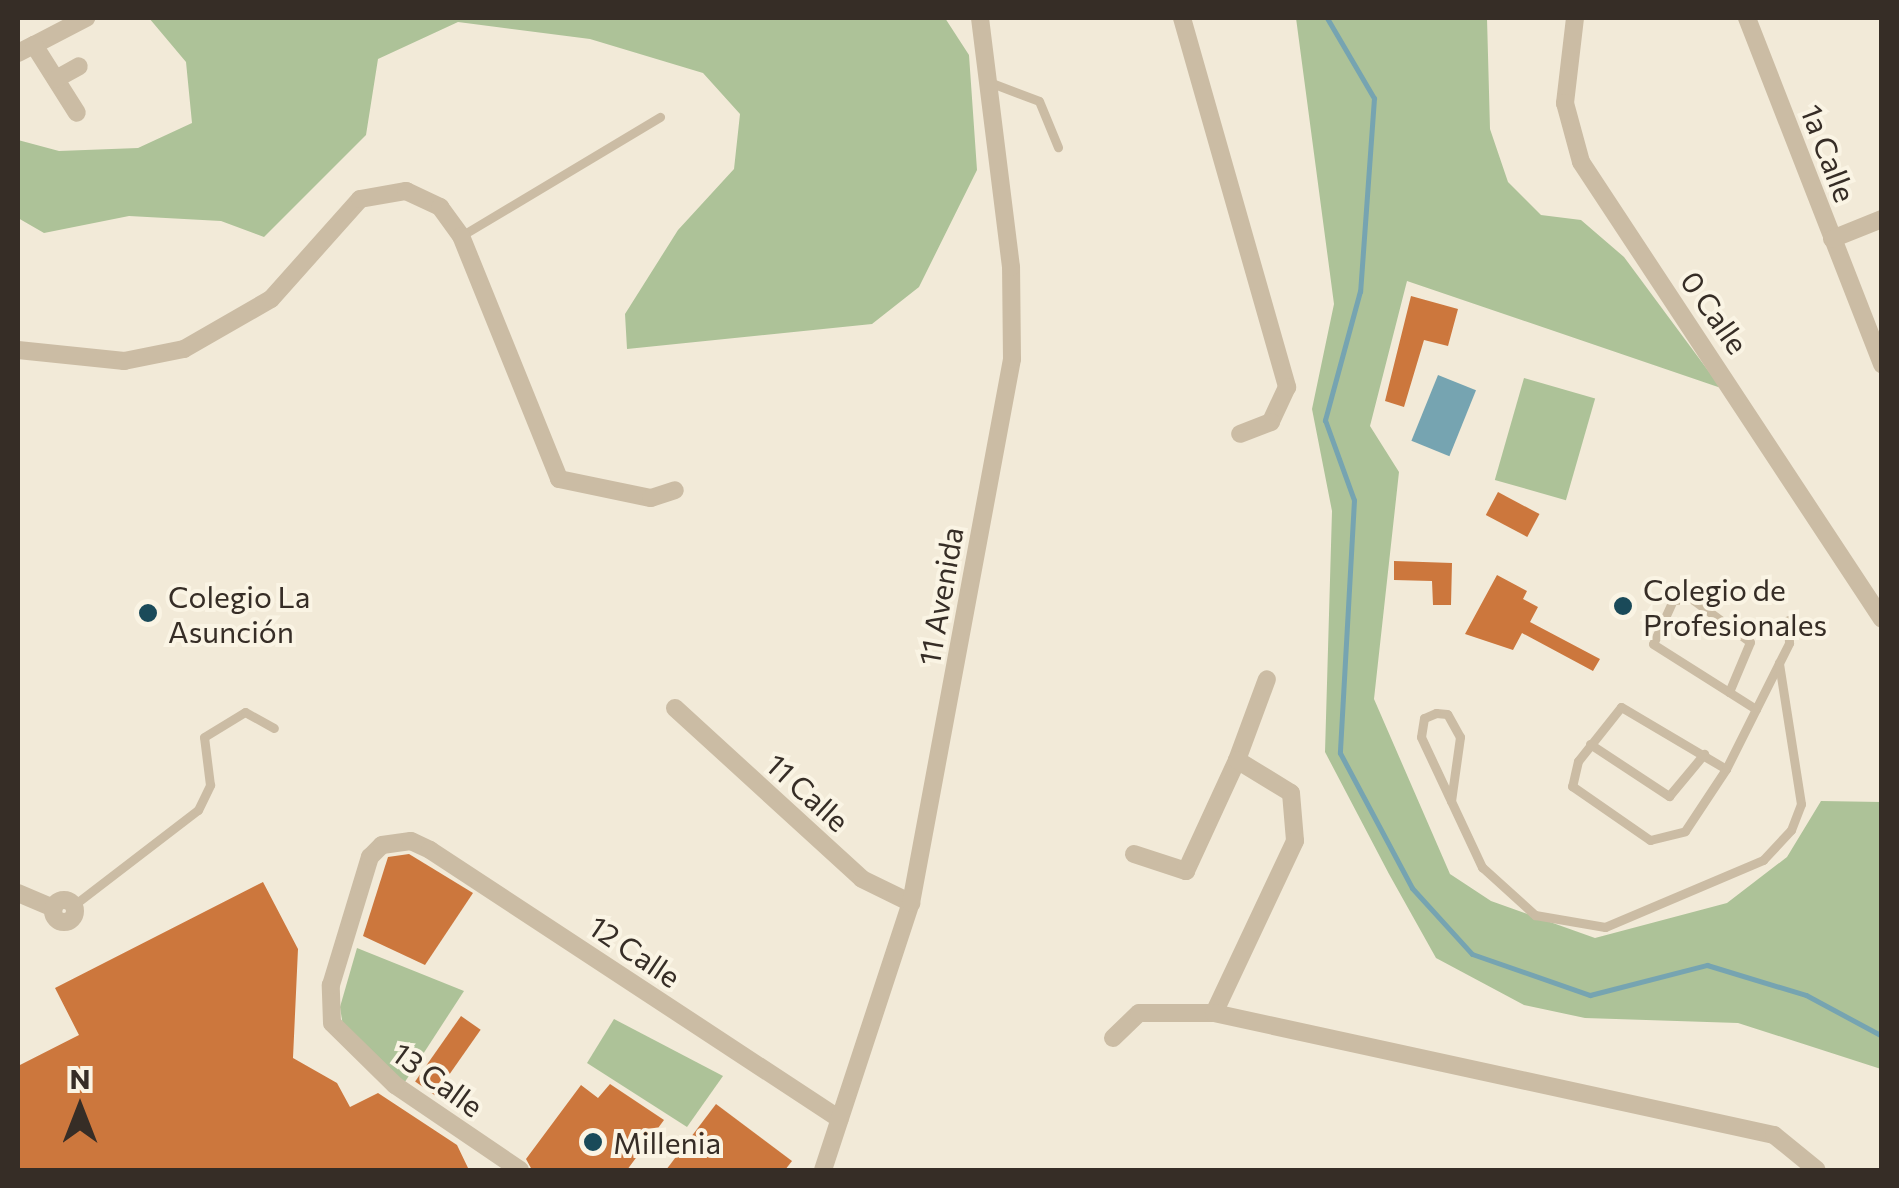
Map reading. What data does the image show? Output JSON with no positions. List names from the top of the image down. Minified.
{"streets":{"street":["1a Calle","0 Calle","11 Avenida","11 Calle","12 Calle","13 Calle"]},"crossings":[["11 Avenida","11 Calle"],["11 Avenida","12 Calle"],["12 Calle","13 Calle"]],"places":["Colegio de Profesionales","Colegio La Asunción","Millenia"],"north":"top"}
